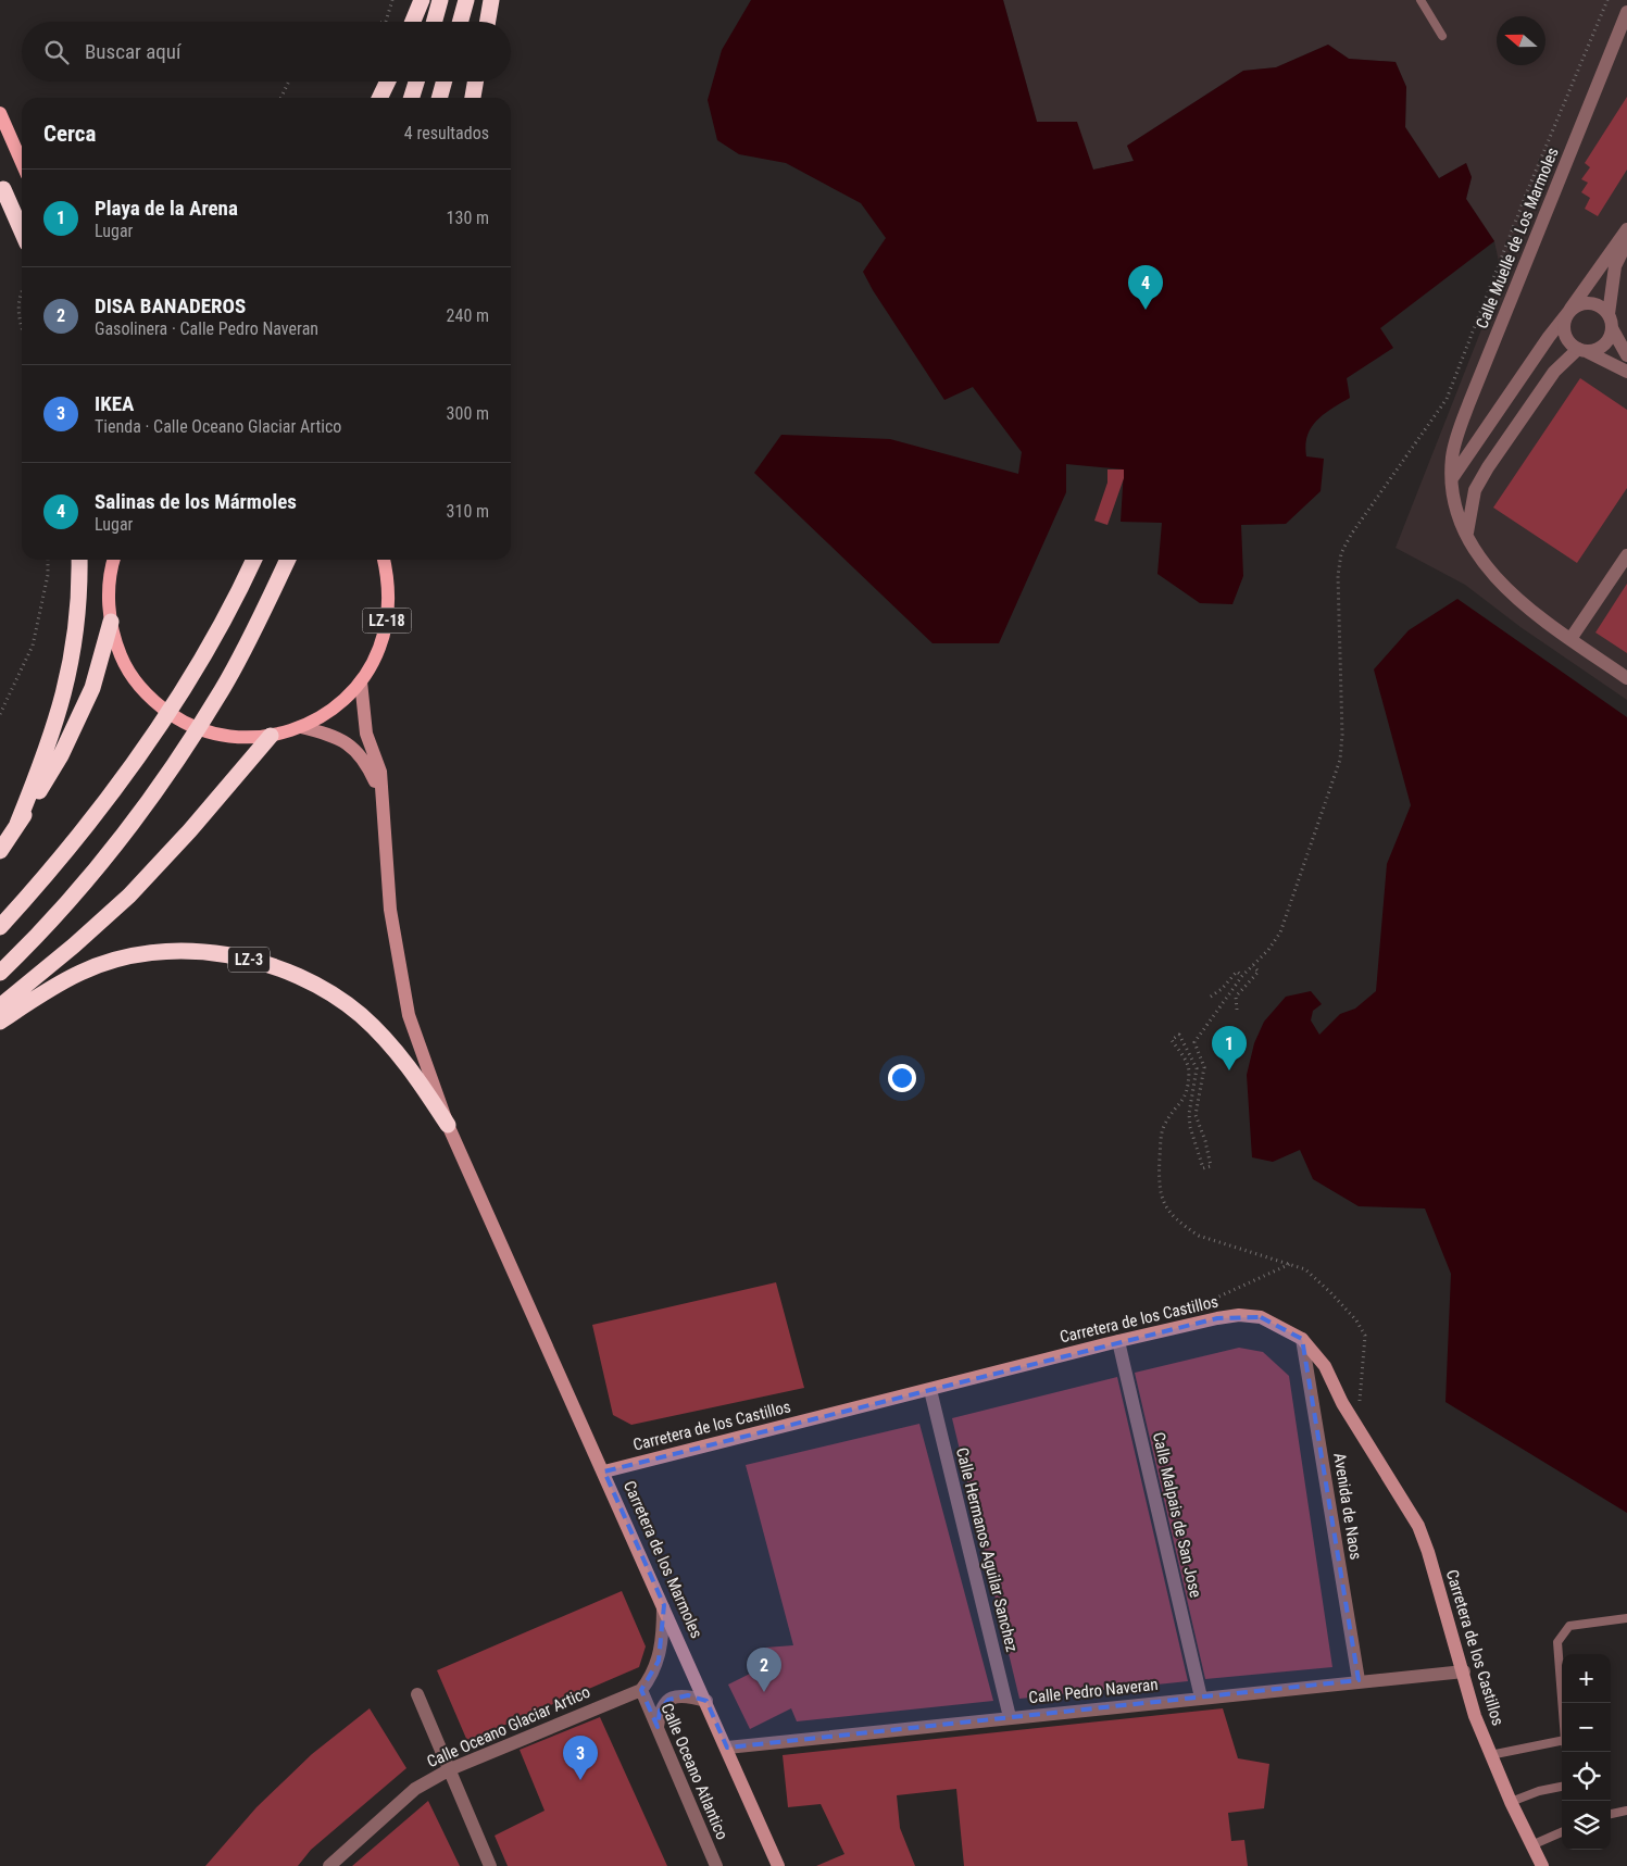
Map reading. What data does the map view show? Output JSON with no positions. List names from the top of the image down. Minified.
{"streets":{"highway":["LZ-3"],"main road":["LZ-18","Carretera de los Castillos","Carretera de los Marmoles"],"street":["Calle Muelle de Los Marmoles","Avenida de Naos","Calle Malpais de San Jose","Calle Hermanos Aguilar Sanchez","Calle Pedro Naveran","Calle Oceano Glaciar Artico","Calle Oceano Atlantico"]},"crossings":[["LZ-18","Carretera de los Marmoles"],["LZ-3","Carretera de los Marmoles"],["Carretera de los Castillos","Avenida de Naos"],["Carretera de los Castillos","Calle Malpais de San Jose"],["Carretera de los Castillos","Calle Hermanos Aguilar Sanchez"],["Carretera de los Castillos","Carretera de los Marmoles"],["Carretera de los Castillos","Calle Pedro Naveran"],["Avenida de Naos","Calle Pedro Naveran"],["Calle Malpais de San Jose","Calle Pedro Naveran"],["Calle Hermanos Aguilar Sanchez","Calle Pedro Naveran"],["Carretera de los Marmoles","Calle Pedro Naveran"],["Calle Oceano Glaciar Artico","Calle Oceano Atlantico"]],"north":"left","page":{"search":"Buscar aquí","heading":["Cerca","4 resultados"],"list":[{"mark":"1","name":"Playa de la Arena","note":"Lugar","value":"130 m"},{"mark":"2","name":"DISA BANADEROS","note":"Gasolinera · Calle Pedro Naveran","value":"240 m"},{"mark":"3","name":"IKEA","note":"Tienda · Calle Oceano Glaciar Artico","value":"300 m"},{"mark":"4","name":"Salinas de los Mármoles","note":"Lugar","value":"310 m"}],"pins":["4","1","2","3"],"map_buttons":["+","−"]}}
